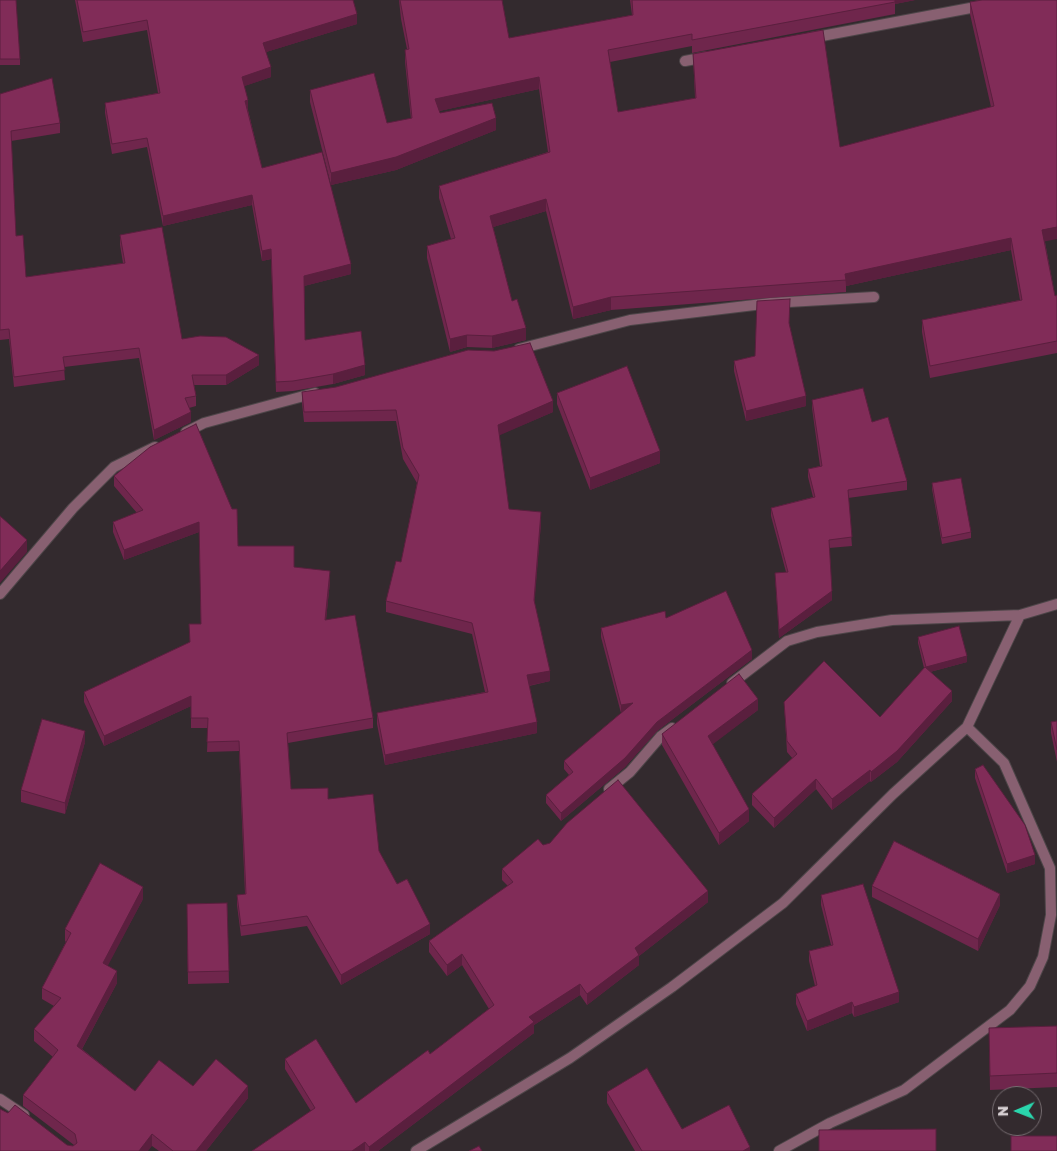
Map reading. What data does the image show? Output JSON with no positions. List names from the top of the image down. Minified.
{"north":"left"}
